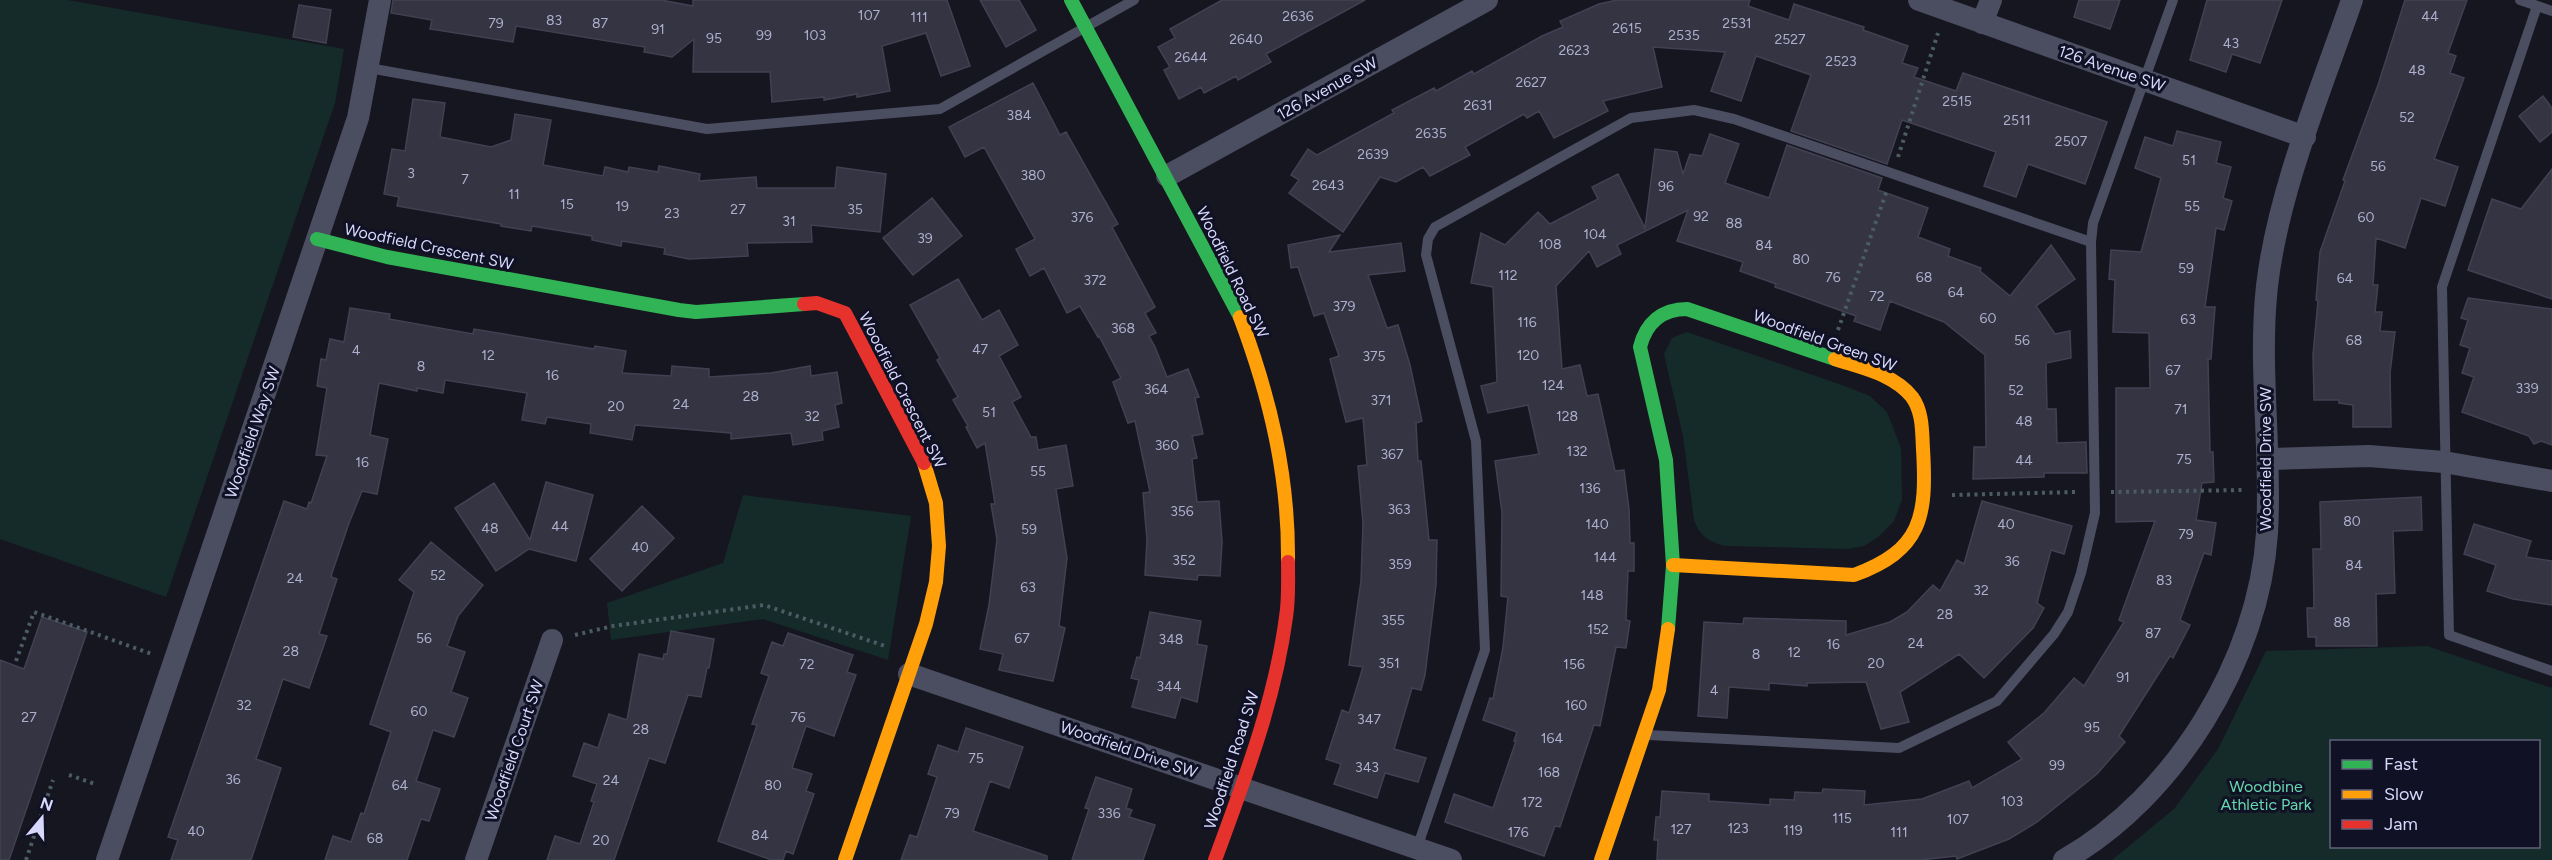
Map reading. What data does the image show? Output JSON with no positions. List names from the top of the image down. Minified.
{"streets":{"street":["126 Avenue SW","Woodfield Crescent SW","Woodfield Road SW","Woodfield Green SW","Woodfield Way SW","Woodfield Drive SW","Woodfield Court SW"]},"crossings":[["126 Avenue SW","Woodfield Road SW"],["126 Avenue SW","Woodfield Drive SW"],["Woodfield Crescent SW","Woodfield Way SW"],["Woodfield Crescent SW","Woodfield Drive SW"],["Woodfield Road SW","Woodfield Drive SW"]],"parks":["Woodbine Athletic Park"],"house_numbers":["107","2636","44","111","83","79","87","2531","2615","91","99","103","2535","95","2640","2527","43","2623","2644","2523","48","2627","2515","2631","384","52","2511","2635","2507","2639","51","56","3","380","7","2643","96","11","15","19","55","27","35","23","92","376","60","31","88","104","39","108","84","80","59","112","76","68","64","372","64","72","379","60","63","116","368","56","68","47","4","12","120","375","8","67","16","124","339","364","52","28","371","24","20","71","51","32","128","48","360","132","367","75","44","16","55","136","363","356","80","140","40","44","48","59","79","40","144","352","36","359","84","52","24","83","63","32","148","28","355","88","152","87","56","67","348","24","16","28","12","8","351","20","72","156","91","344","4","32","160","60","27","76","347","95","28","164","75","99","343","168","36","24","64","80","103","172","79","336","115","107","123","127","119","40","176","111","84","68","20"],"legend":["Fast","Slow","Jam"],"north":"top"}
